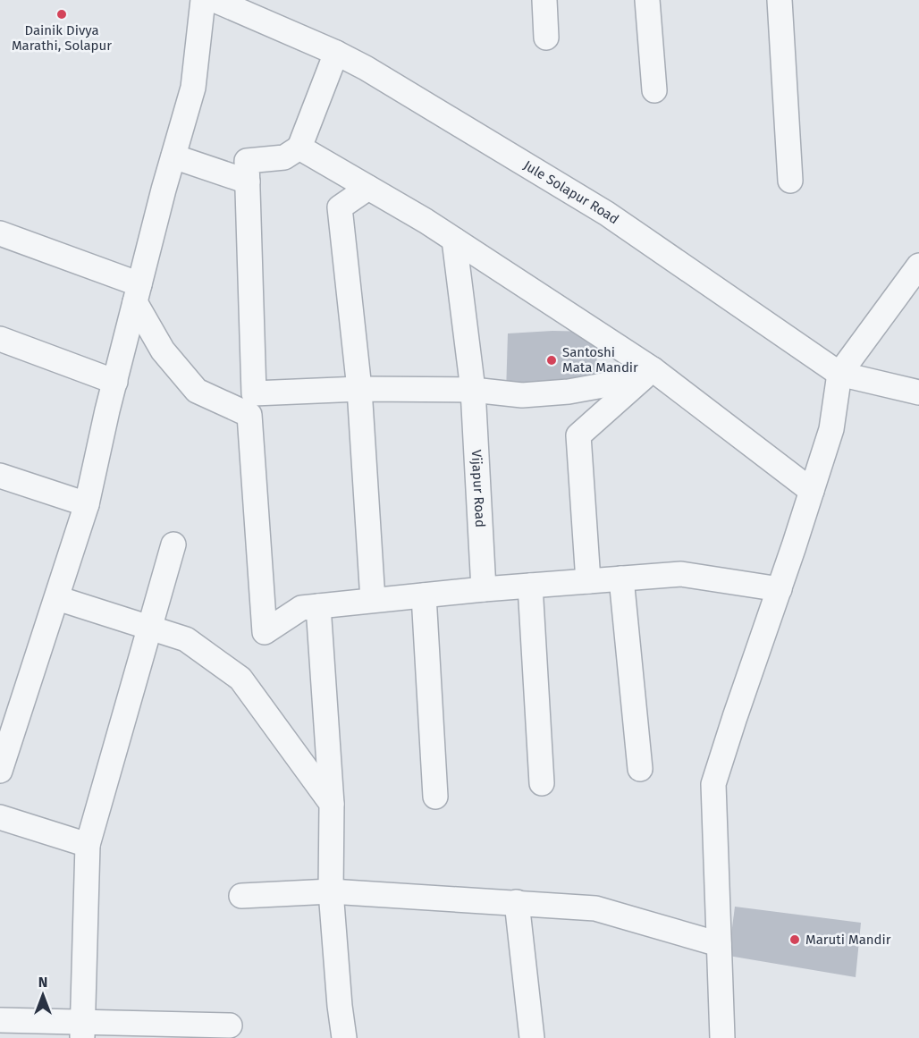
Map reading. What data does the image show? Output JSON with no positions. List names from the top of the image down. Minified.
{"streets":{"street":["Jule Solapur Road","Vijapur Road"]},"places":["Dainik Divya Marathi, Solapur","Santoshi Mata Mandir","Maruti Mandir"],"north":"top"}
